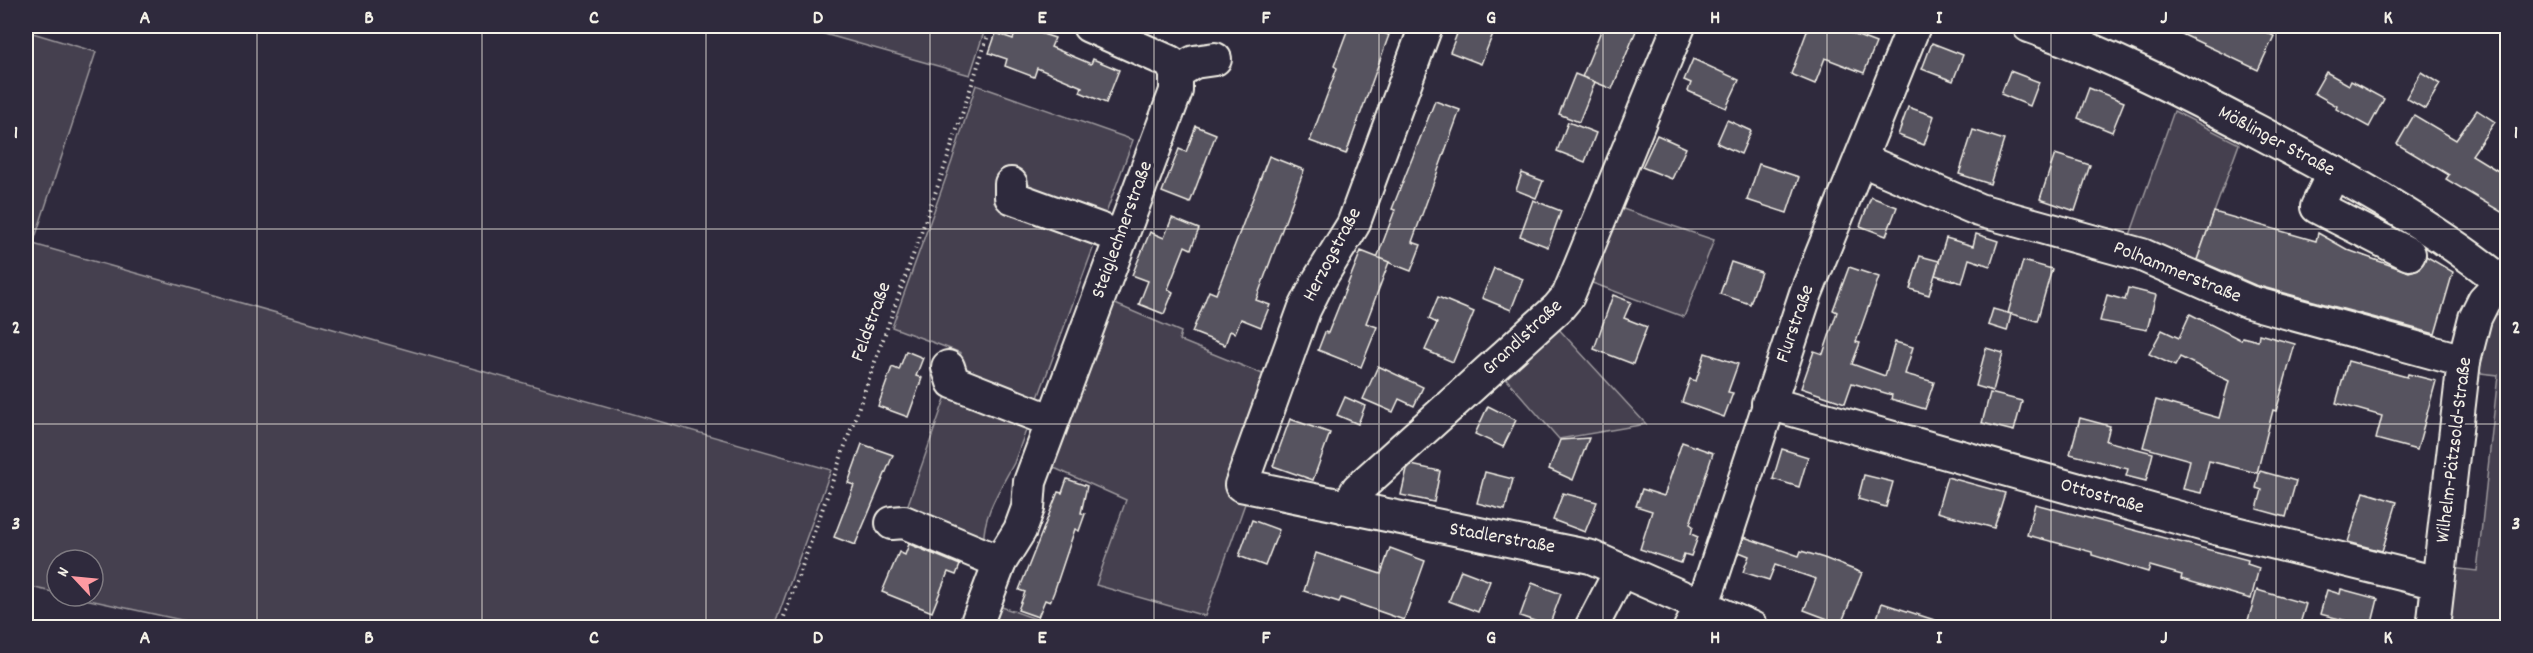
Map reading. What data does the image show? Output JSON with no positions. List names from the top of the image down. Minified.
{"streets":{"street":["Mößlinger Straße","Steiglechnerstraße","Herzogstraße","Polhammerstraße","Flurstraße","Grandlstraße","Wilhelm-Pätzsold-Straße","Ottostraße","Stadlerstraße"],"path":["Feldstraße"]},"crossings":[["Mößlinger Straße","Wilhelm-Pätzsold-Straße"],["Herzogstraße","Stadlerstraße"],["Polhammerstraße","Flurstraße"],["Polhammerstraße","Wilhelm-Pätzsold-Straße"],["Flurstraße","Ottostraße"],["Flurstraße","Stadlerstraße"],["Grandlstraße","Stadlerstraße"],["Wilhelm-Pätzsold-Straße","Ottostraße"]],"north":"top left","grid":{"columns":["A","B","C","D","E","F","G","H","I","J","K"],"rows":["1","2","3"]}}
